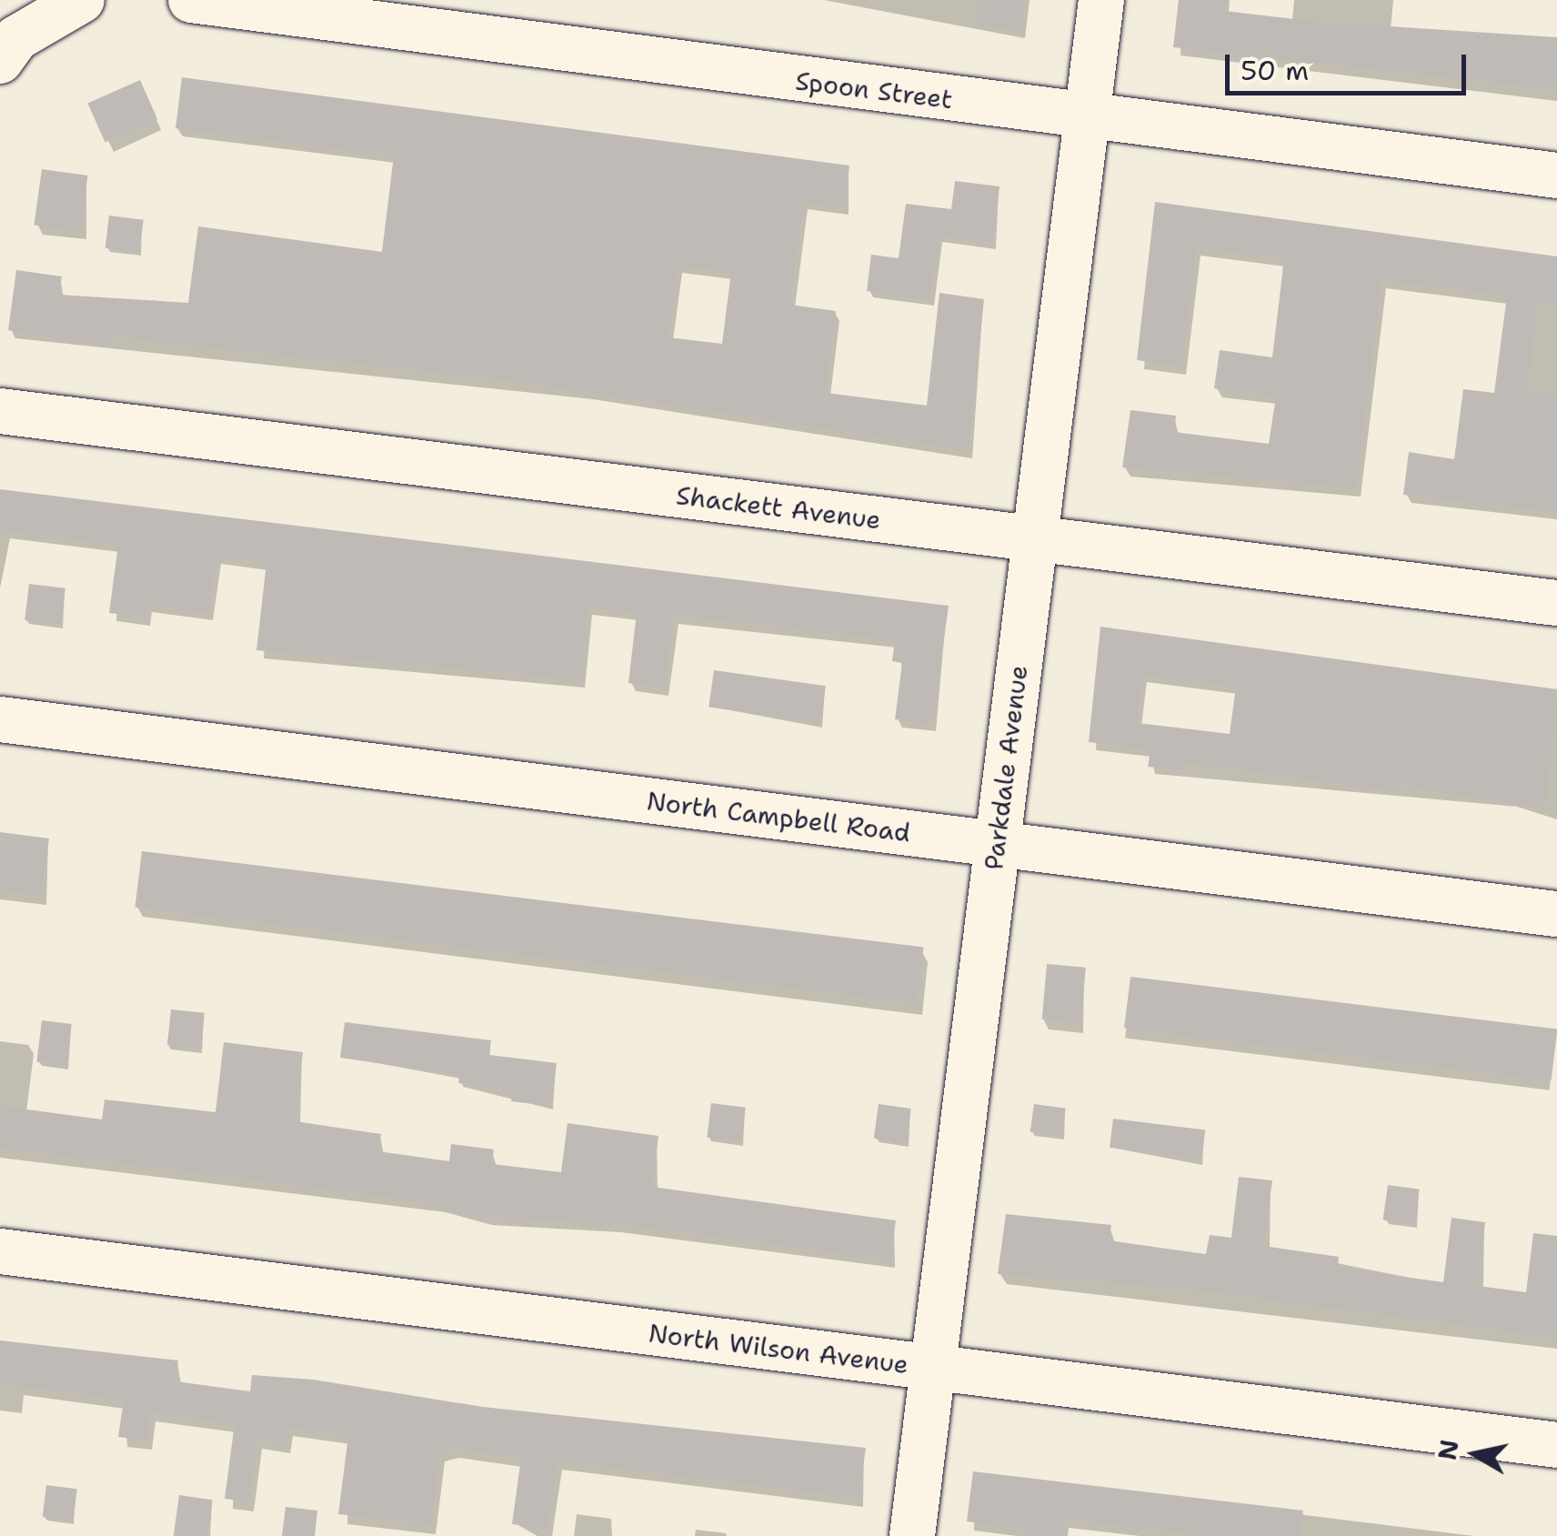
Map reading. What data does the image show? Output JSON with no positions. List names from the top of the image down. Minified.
{"streets":{"street":["Spoon Street","Shackett Avenue","Parkdale Avenue","North Campbell Road","North Wilson Avenue"]},"crossings":[["Spoon Street","Parkdale Avenue"],["Shackett Avenue","Parkdale Avenue"],["Parkdale Avenue","North Campbell Road"],["Parkdale Avenue","North Wilson Avenue"]],"scale_bar":"50 m","north":"left"}
